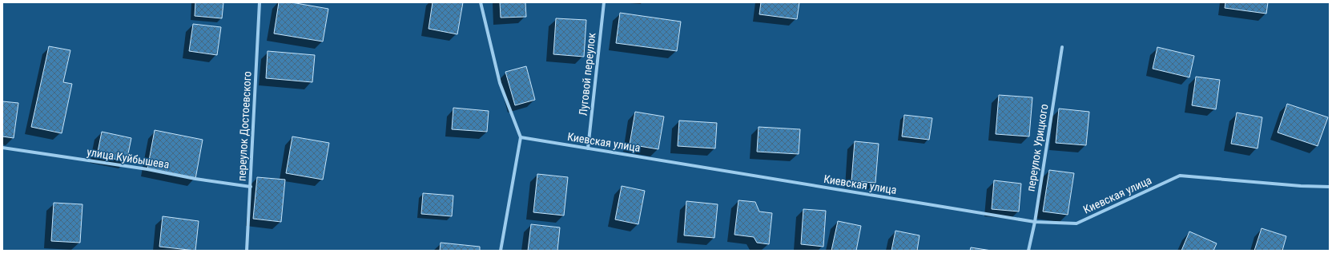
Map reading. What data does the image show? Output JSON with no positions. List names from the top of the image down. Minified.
{"streets":{"street":["Луговой переулок","переулок Достоевского","Киевская улица","переулок Урицкого","улица Куйбышева"]},"crossings":[["Луговой переулок","Киевская улица"],["переулок Достоевского","улица Куйбышева"],["Киевская улица","переулок Урицкого"]]}
